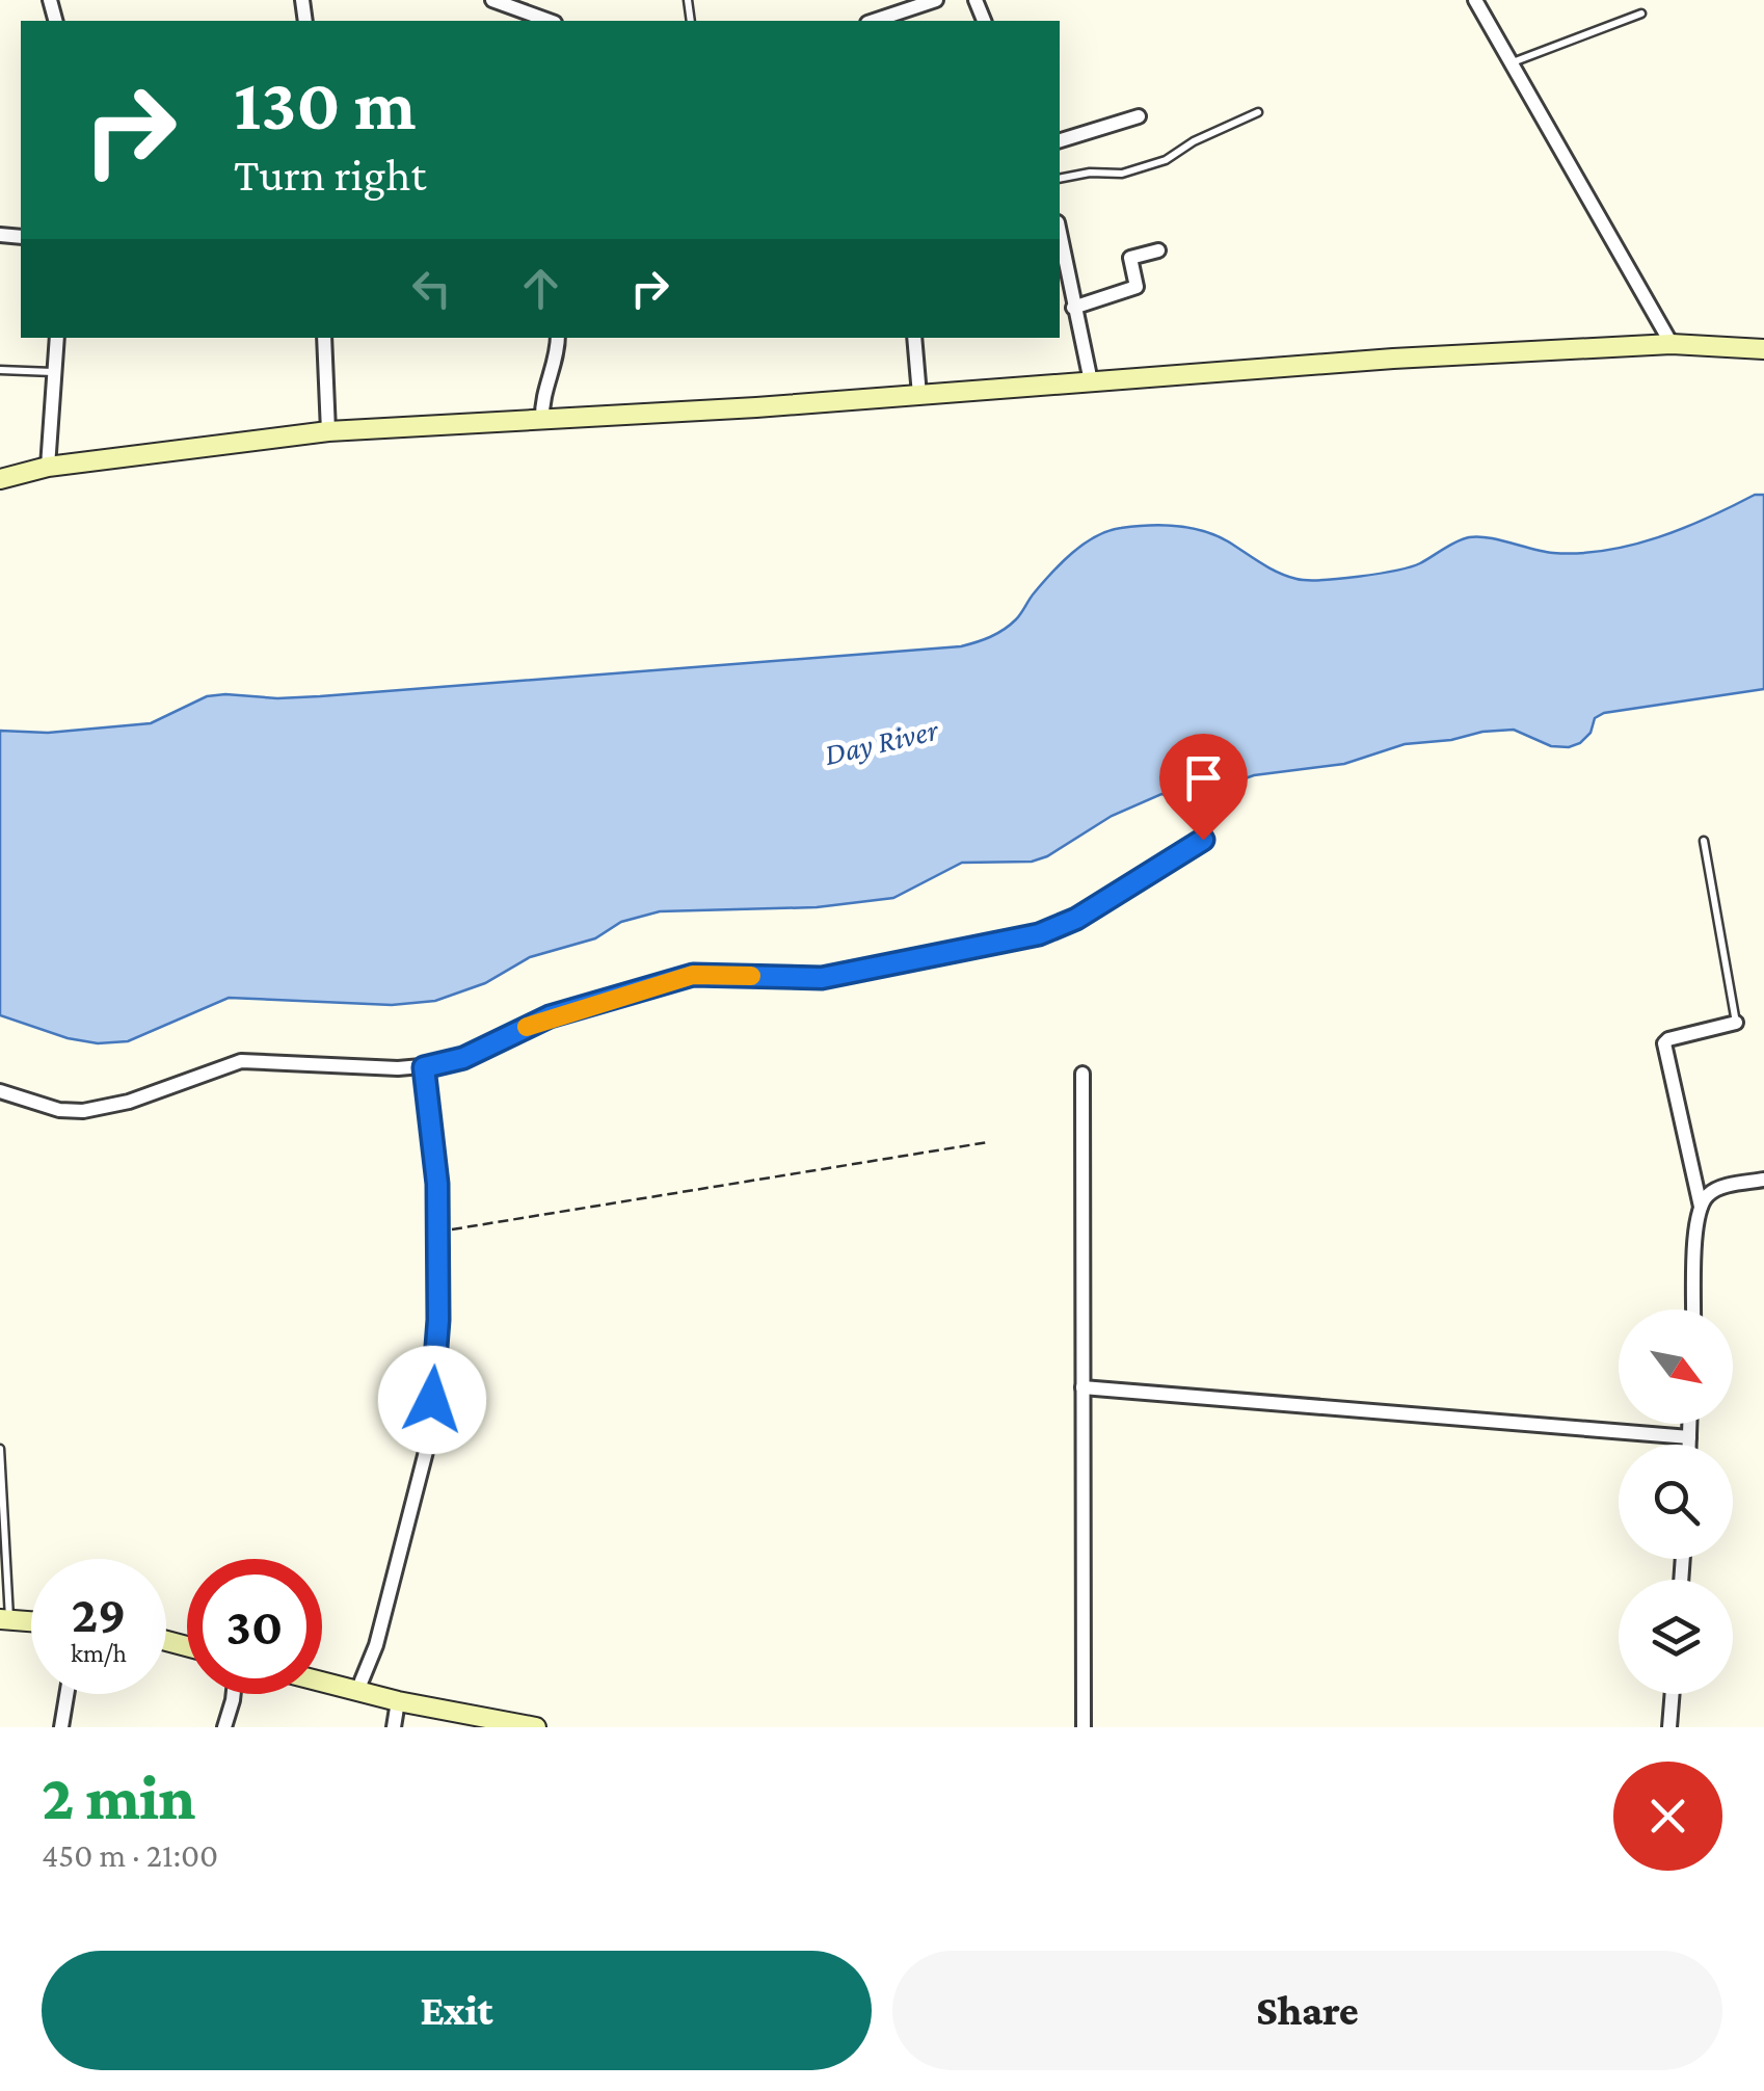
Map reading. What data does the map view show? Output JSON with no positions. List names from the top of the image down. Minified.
{"water":["Day River"],"north":"bottom right","page":{"turn":["130 m","Turn right"],"speed":"29 km/h","limit":"30","heading":["2 min","450 m · 21:00"],"buttons":["Exit","Share"]}}
